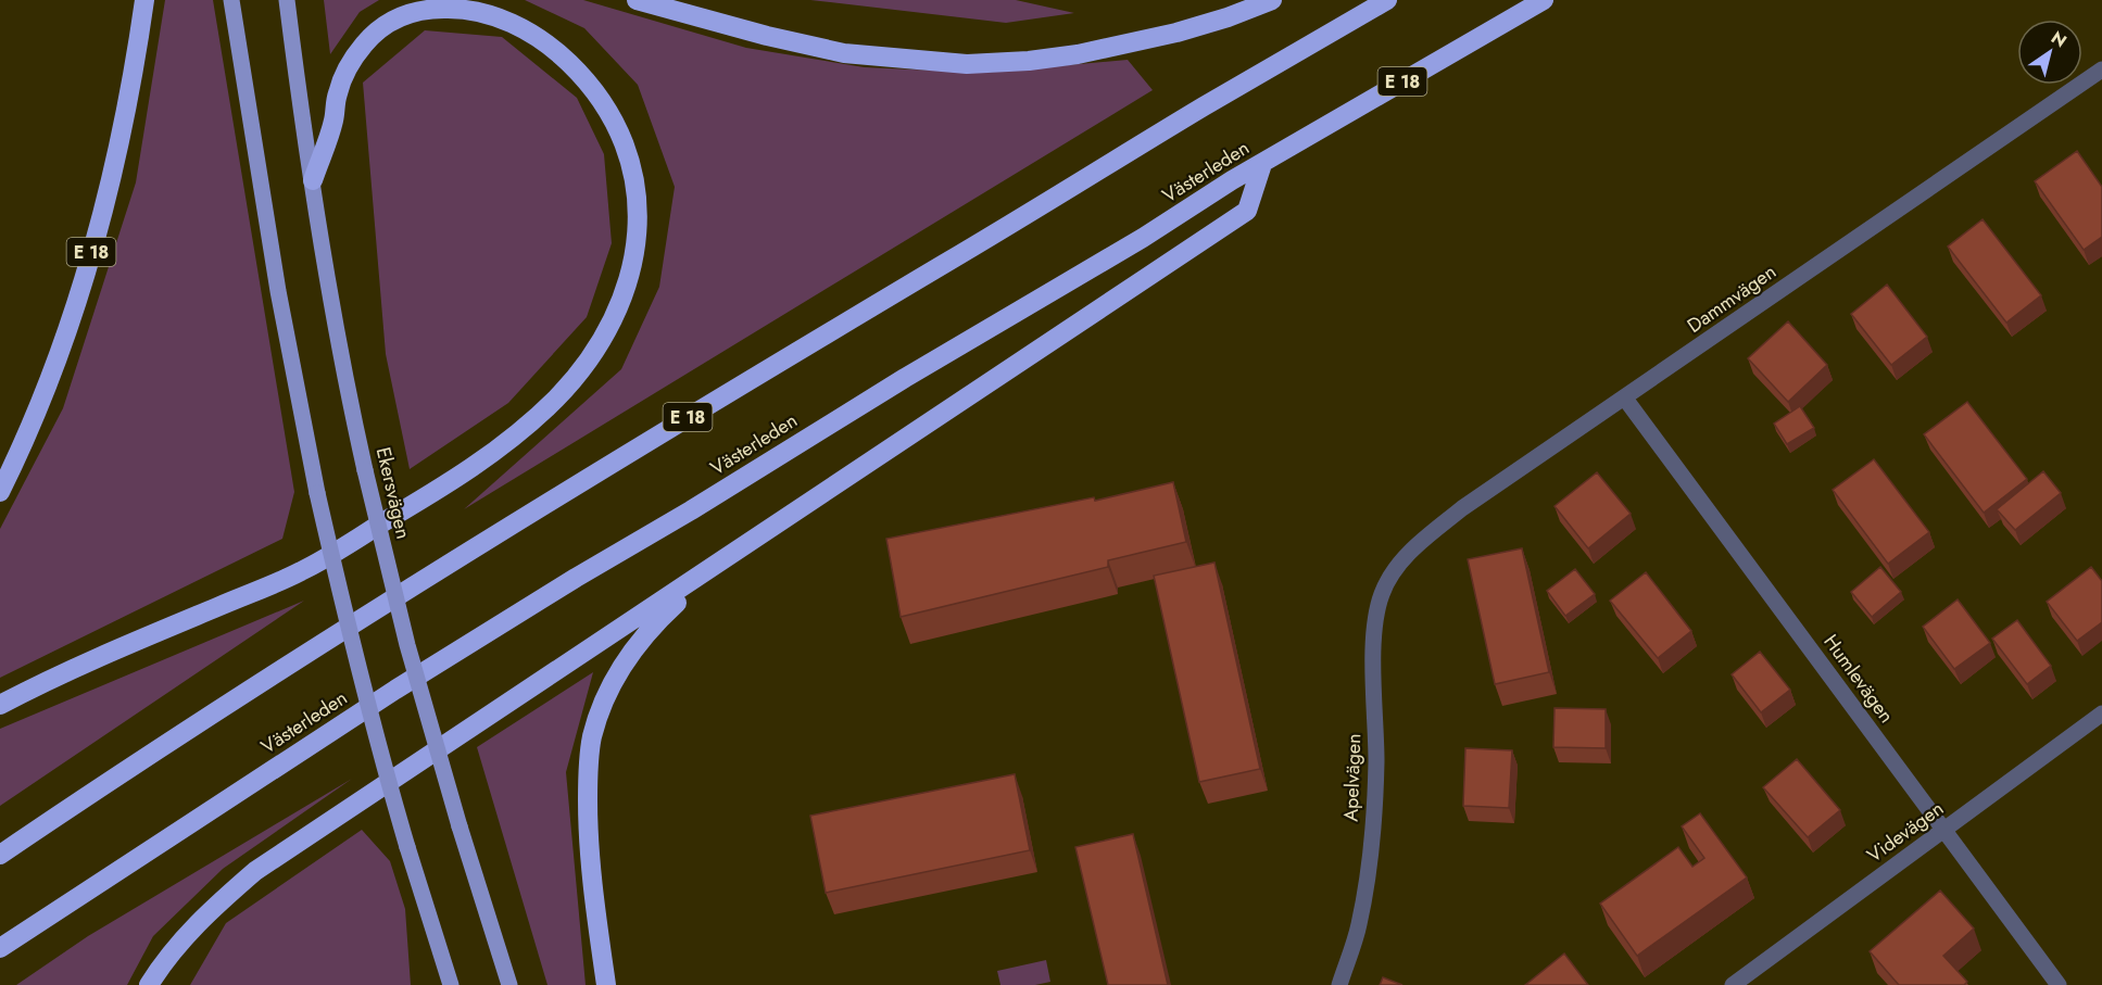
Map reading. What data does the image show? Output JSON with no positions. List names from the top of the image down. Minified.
{"streets":{"highway":["E 18","Västerleden"],"main road":["Ekersvägen"],"street":["Dammvägen","Humlevägen","Apelvägen","Videvägen"]},"crossings":[["Dammvägen","Humlevägen"],["Dammvägen","Apelvägen"],["Humlevägen","Videvägen"]],"north":"top right"}
